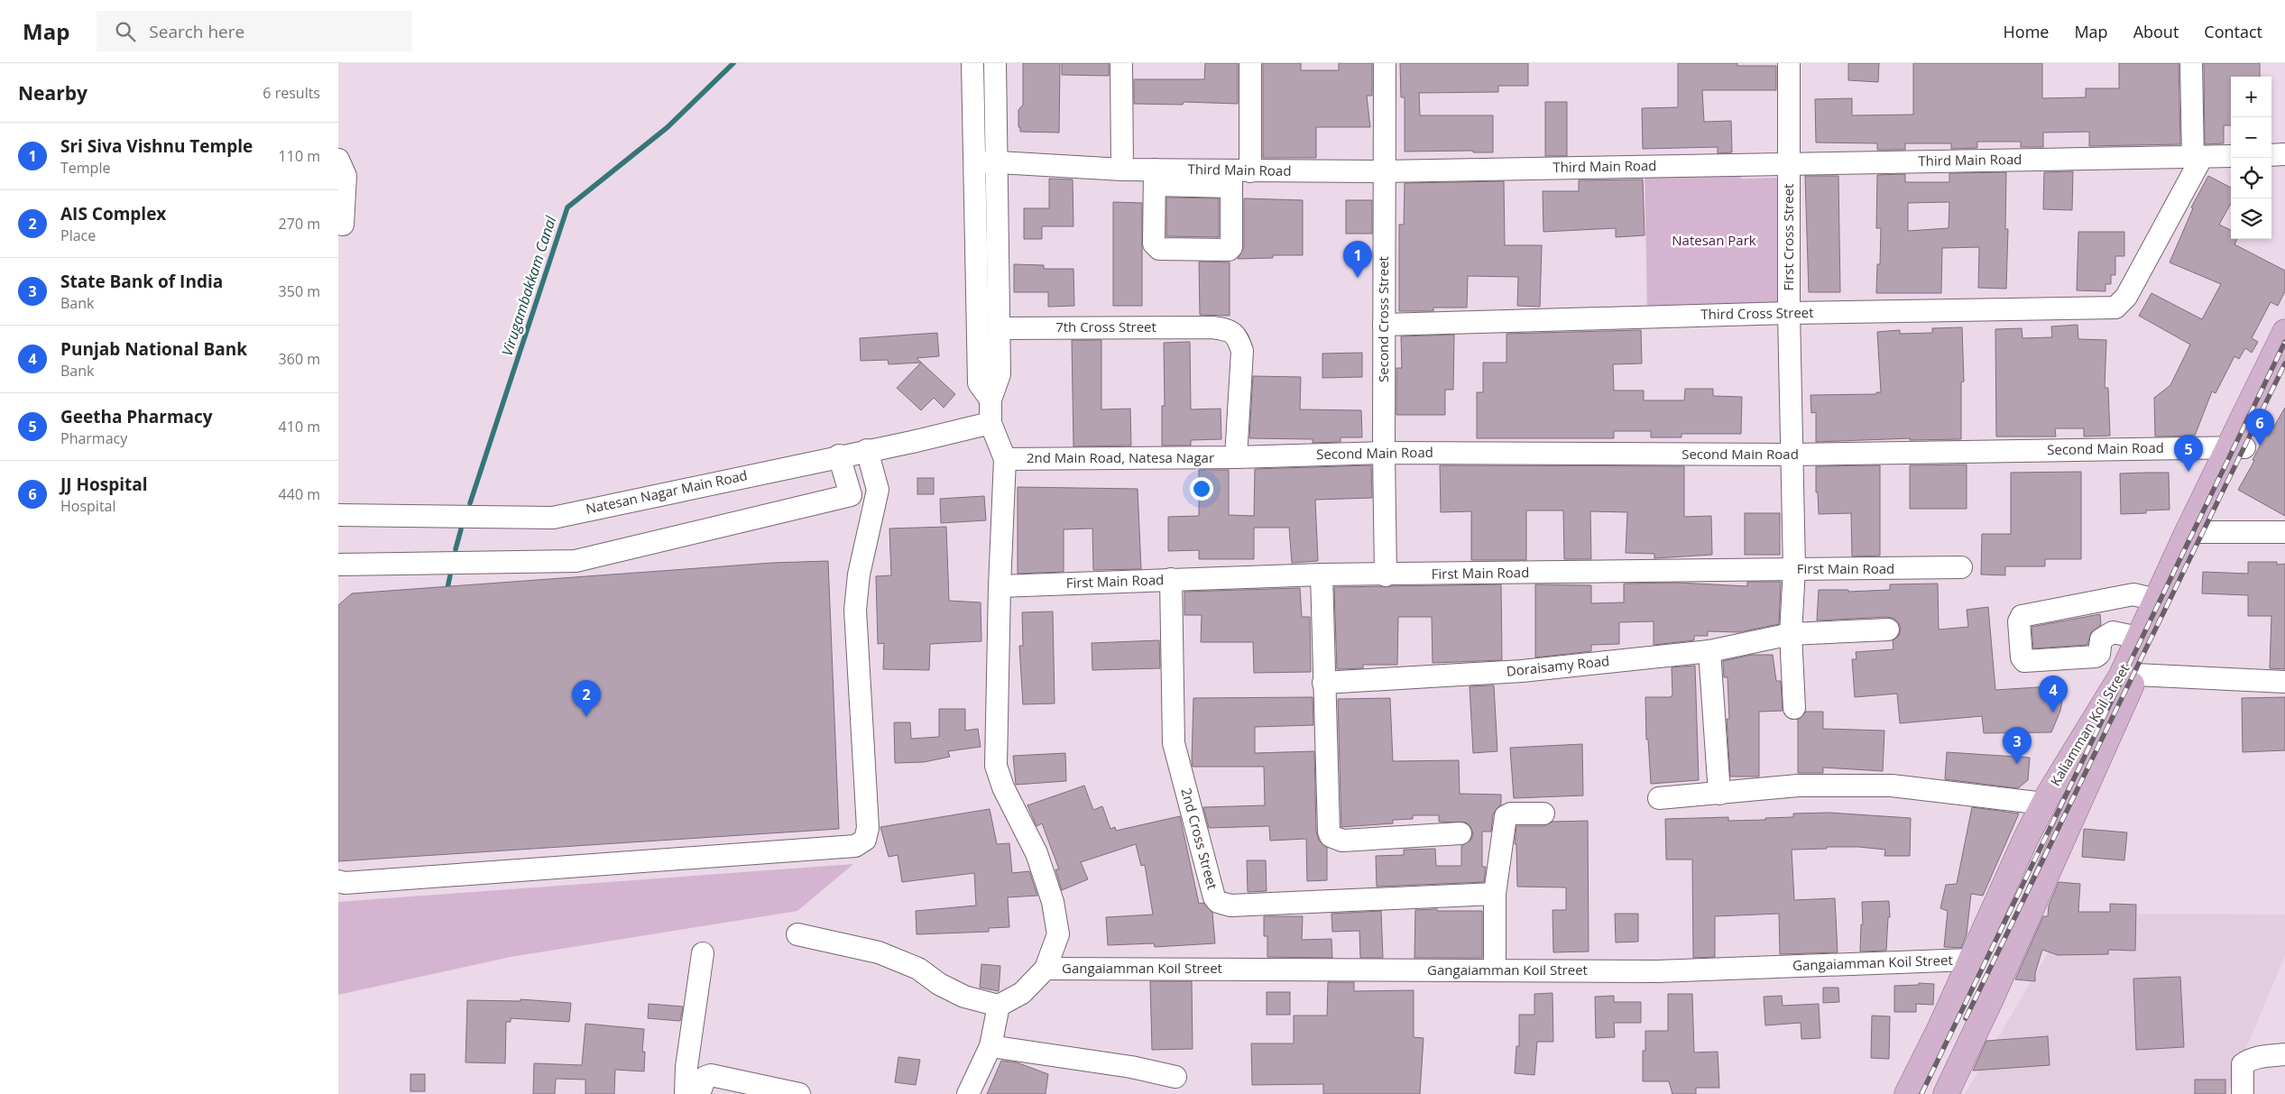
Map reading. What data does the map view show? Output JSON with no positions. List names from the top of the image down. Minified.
{"streets":{"main road":["Kaliamman Koil Street"],"street":["Third Main Road","First Cross Street","Third Cross Street","Second Cross Street","7th Cross Street","Second Main Road","2nd Main Road, Natesa Nagar","Natesan Nagar Main Road","First Main Road","Doraisamy Road","2nd Cross Street","Gangaiamman Koil Street"]},"crossings":[["Third Main Road","First Cross Street"],["Third Main Road","Third Cross Street"],["Third Main Road","Second Cross Street"],["First Cross Street","Third Cross Street"],["First Cross Street","Second Main Road"],["First Cross Street","First Main Road"],["First Cross Street","Doraisamy Road"],["Third Cross Street","Second Cross Street"],["Second Cross Street","Second Main Road"],["Second Cross Street","First Main Road"],["7th Cross Street","Second Main Road"],["7th Cross Street","2nd Main Road, Natesa Nagar"],["Second Main Road","2nd Main Road, Natesa Nagar"],["Second Main Road","Kaliamman Koil Street"],["First Main Road","2nd Cross Street"],["Kaliamman Koil Street","Gangaiamman Koil Street"]],"water":["Virugambakkam Canal"],"parks":["Natesan Park"],"page":{"header":"Map","search":"Search here","nav":["Home","Map","About","Contact"],"heading":["Nearby","6 results"],"map_buttons":["+","−"],"list":[{"mark":"1","name":"Sri Siva Vishnu Temple","note":"Temple","value":"110 m"},{"mark":"2","name":"AIS Complex","note":"Place","value":"270 m"},{"mark":"3","name":"State Bank of India","note":"Bank","value":"350 m"},{"mark":"4","name":"Punjab National Bank","note":"Bank","value":"360 m"},{"mark":"5","name":"Geetha Pharmacy","note":"Pharmacy","value":"410 m"},{"mark":"6","name":"JJ Hospital","note":"Hospital","value":"440 m"}],"pins":["1","6","5","4","2","3"]}}
